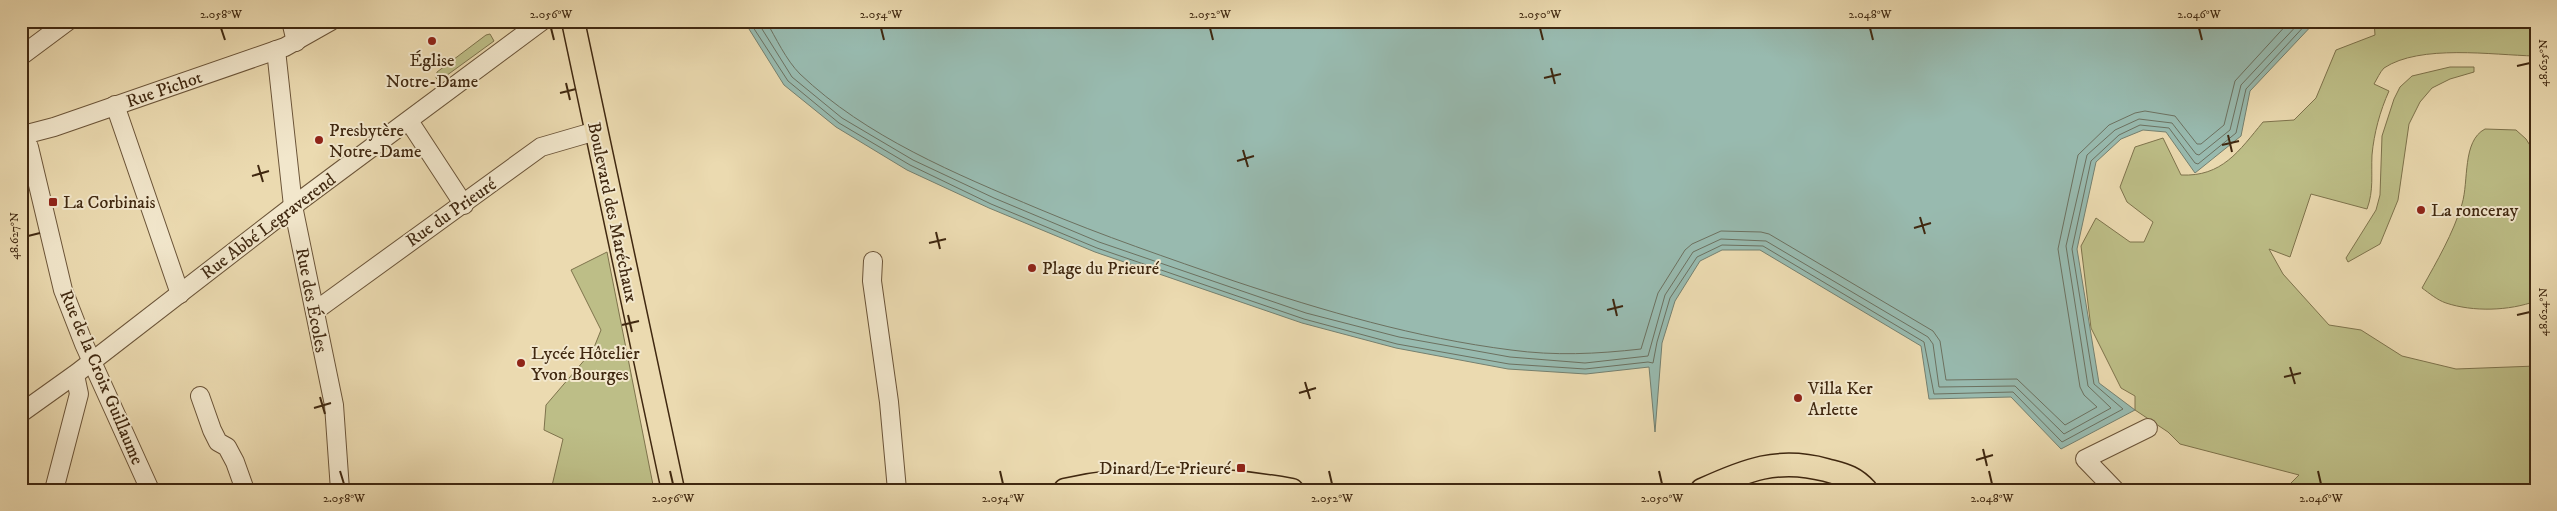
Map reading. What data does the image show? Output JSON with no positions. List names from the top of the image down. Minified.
{"streets":{"main road":["Boulevard des Maréchaux"],"street":["Rue Pichot","Rue du Prieuré","Rue Abbé Legraverend","Rue des Écoles","Rue de la Croix Guillaume"]},"crossings":[["Rue Pichot","Rue des Écoles"],["Rue Pichot","Rue de la Croix Guillaume"],["Rue du Prieuré","Boulevard des Maréchaux"],["Rue du Prieuré","Rue des Écoles"],["Rue Abbé Legraverend","Rue des Écoles"],["Rue Abbé Legraverend","Rue de la Croix Guillaume"]],"places":{"other":["Église Notre-Dame","Presbytère Notre-Dame","La ronceray","Plage du Prieuré","Lycée Hôtelier Yvon Bourges","Villa Ker Arlette"],"transit":["La Corbinais","Dinard/Le Prieuré"]},"coordinates":["2.058°W","2.056°W","2.054°W","2.052°W","2.050°W","2.048°W","2.046°W","48.625°N","48.627°N","48.624°N"]}
